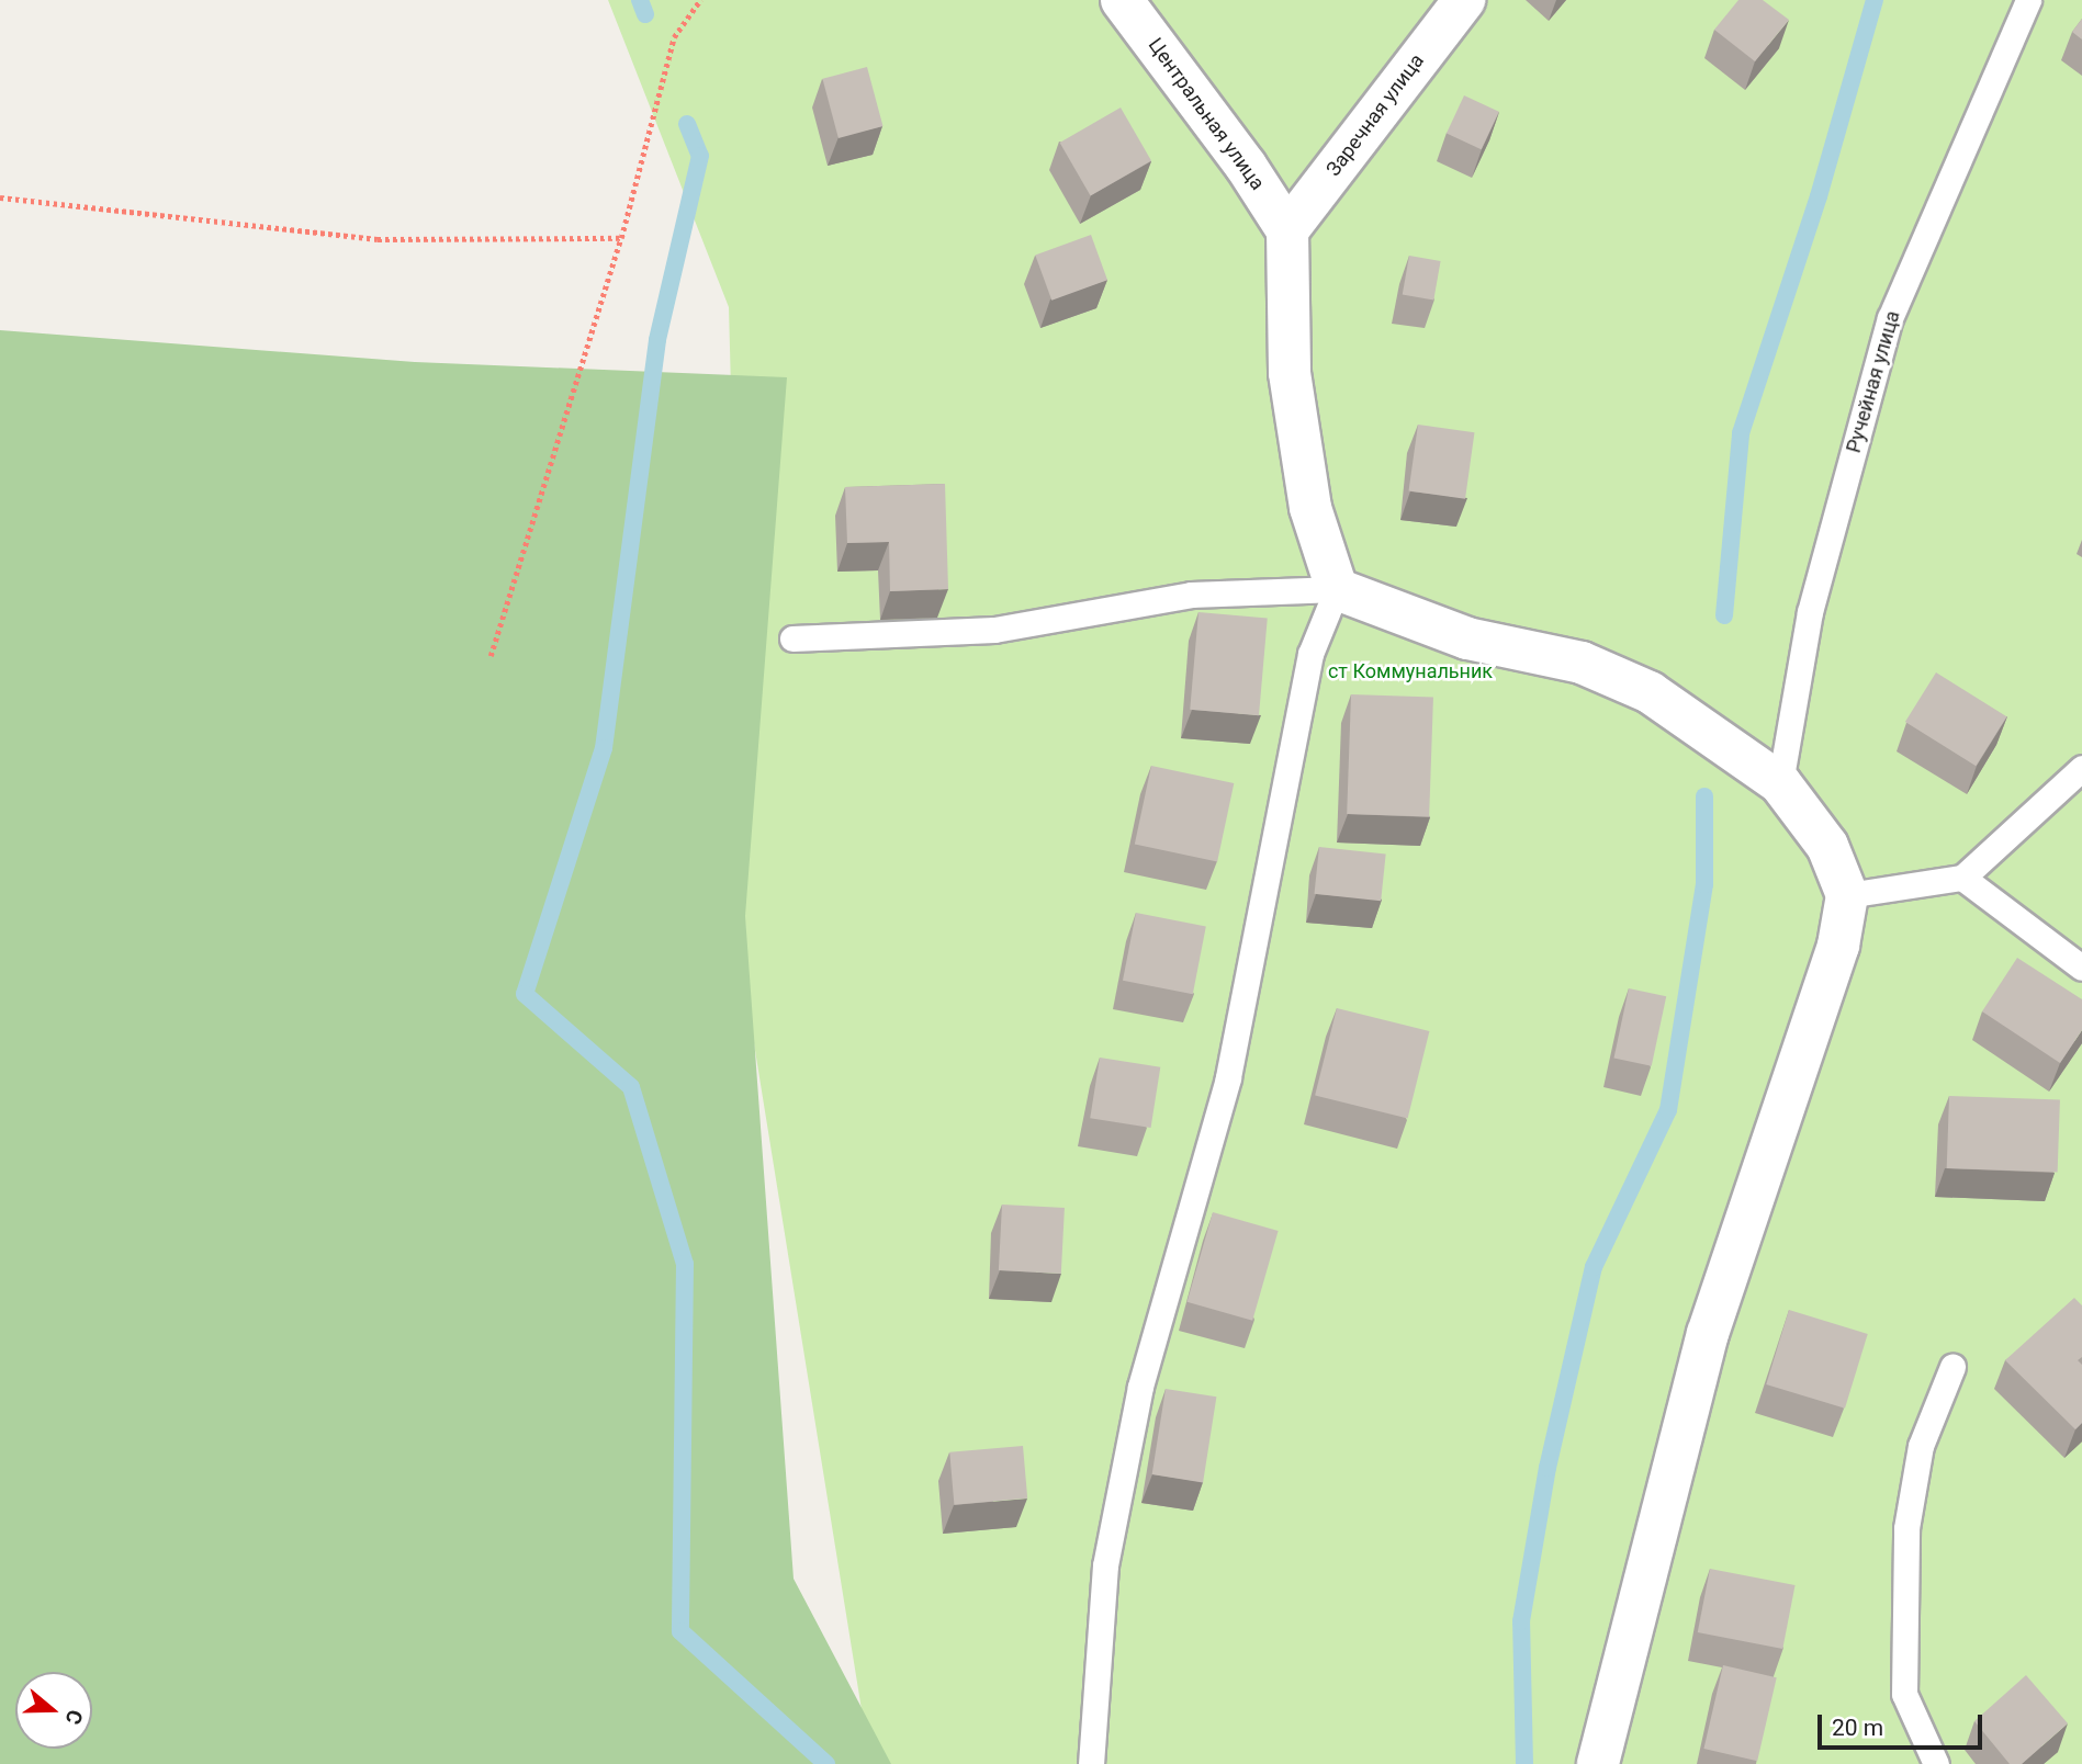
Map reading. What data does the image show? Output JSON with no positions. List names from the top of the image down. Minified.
{"streets":{"street":["Центральная улица","Заречная улица"],"lane":["Ручейная улица"]},"crossings":[["Центральная улица","Заречная улица"]],"parks":["ст Коммунальник"],"scale_bar":"20 m","north":"right"}
